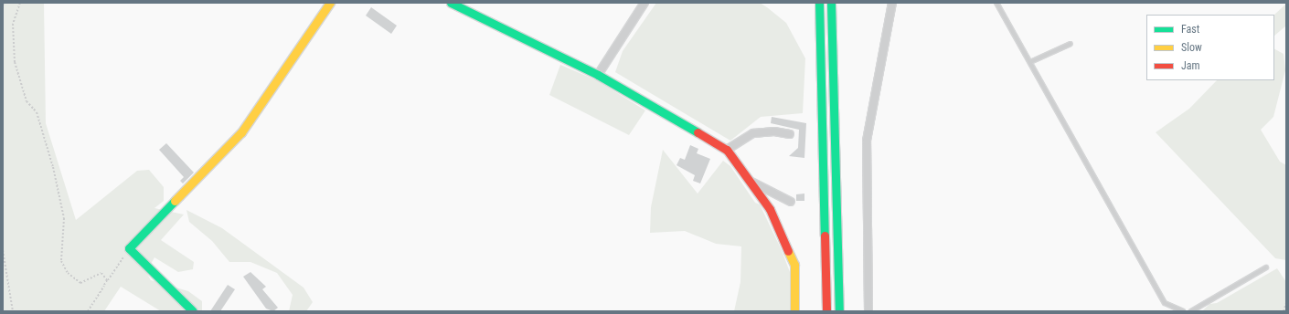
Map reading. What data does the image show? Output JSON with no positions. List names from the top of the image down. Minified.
{"legend":["Fast","Slow","Jam"]}
